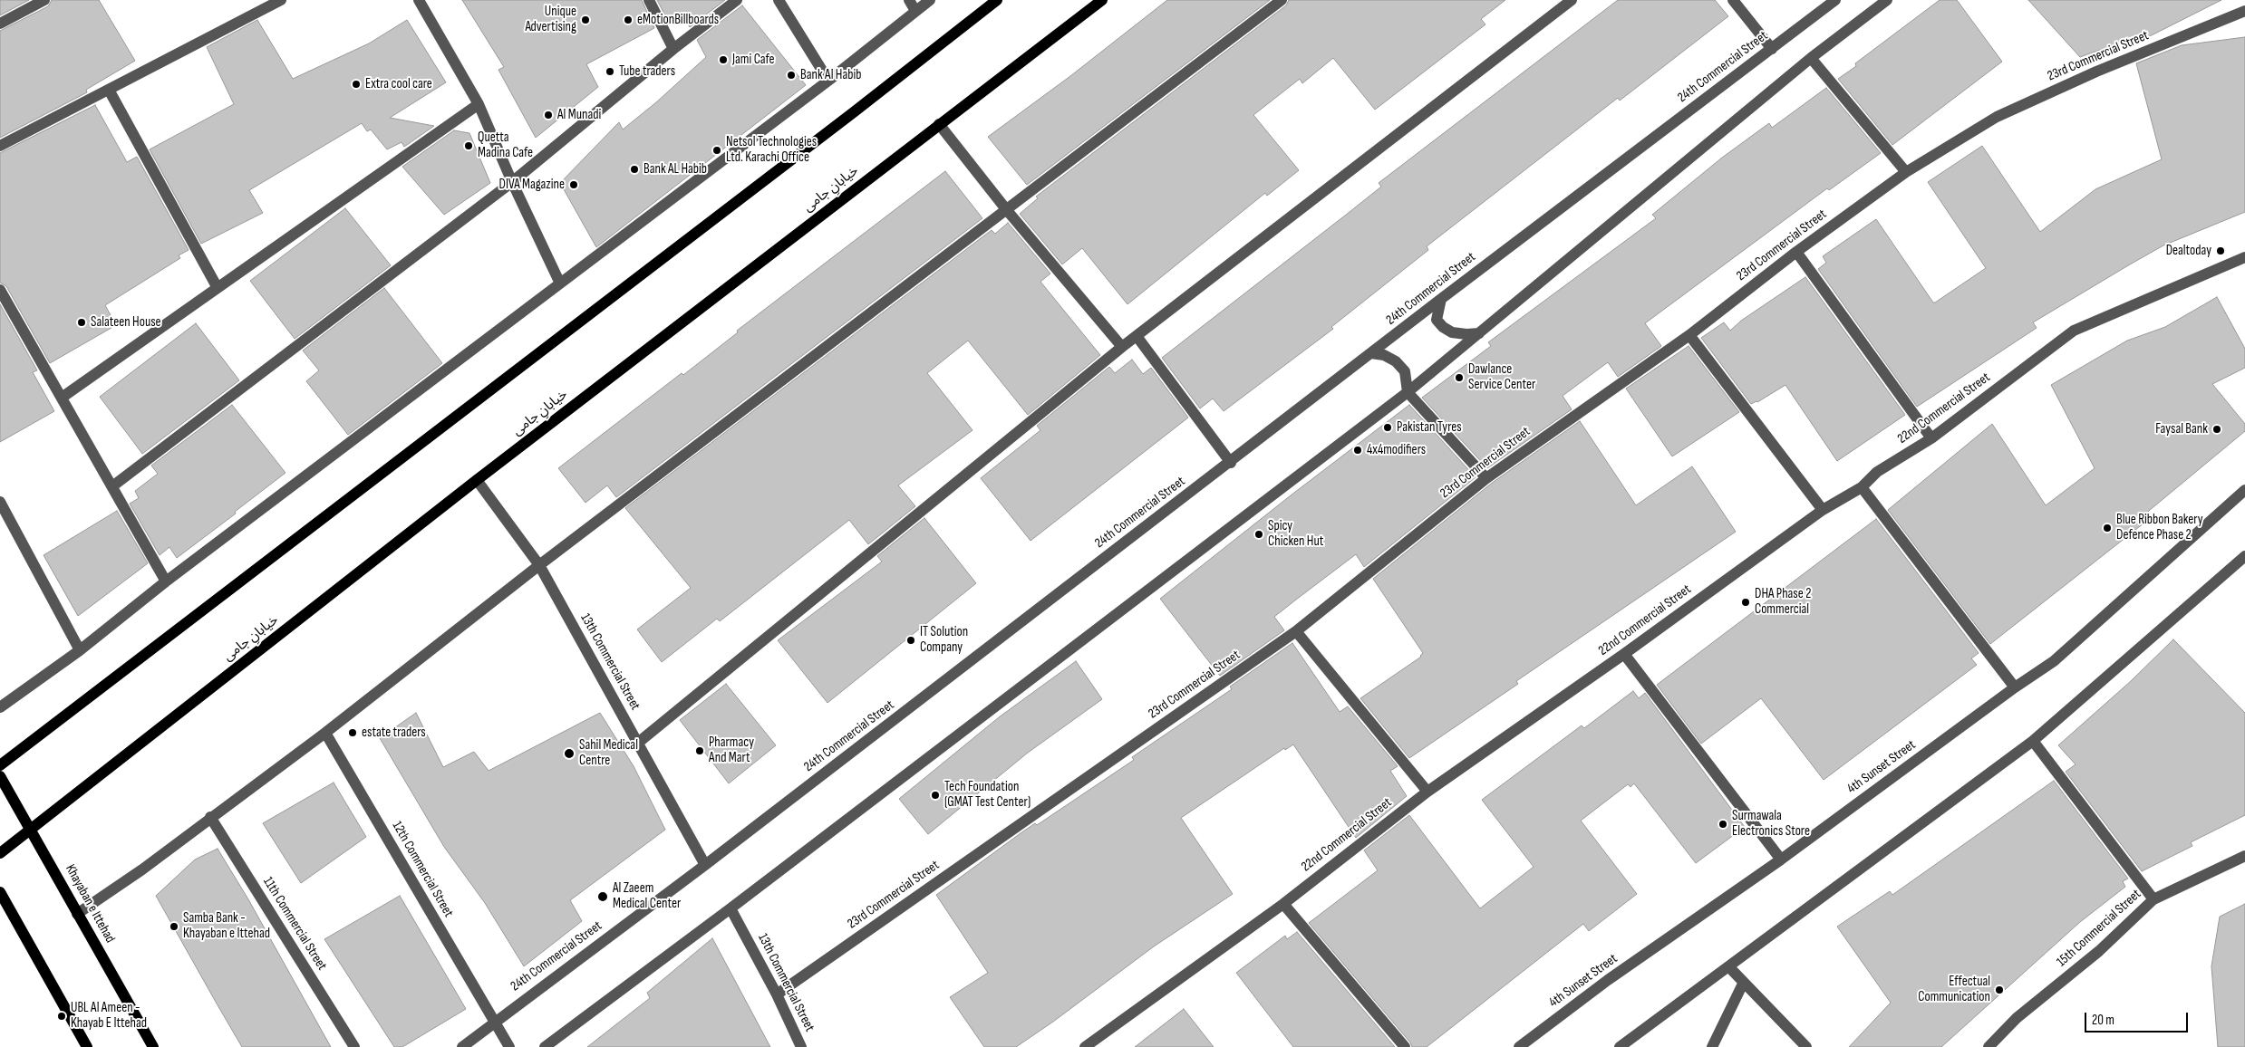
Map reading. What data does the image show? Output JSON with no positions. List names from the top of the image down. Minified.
{"streets":{"main road":["خیابانِ جامی","Khayaban e Ittehad"],"street":["23rd Commercial Street","24th Commercial Street","22nd Commercial Street","13th Commercial Street","4th Sunset Street","12th Commercial Street","11th Commercial Street","15th Commercial Street"]},"crossings":[["23rd Commercial Street","13th Commercial Street"],["24th Commercial Street","13th Commercial Street"],["24th Commercial Street","12th Commercial Street"],["خیابانِ جامی","13th Commercial Street"],["خیابانِ جامی","Khayaban e Ittehad"]],"places":["Unique Advertising","eMotionBillboards","Jami Cafe","Tube traders","Bank Al Habib","Extra cool care","Al Munadi","Quetta Madina Cafe","Netsol Technologies Ltd. Karachi Office","Bank AL Habib","DIVA Magazine","Dealtoday","Salateen House","Dawlance Service Center","Pakistan Tyres","Faysal Bank","4x4modifiers","Blue Ribbon Bakery Defence Phase 2","Spicy Chicken Hut","DHA Phase 2 Commercial","IT Solution Company","estate traders","Pharmacy And Mart","Sahil Medical Centre","Tech Foundation (GMAT Test Center)","Surmawala Electronics Store","Al Zaeem Medical Center","Samba Bank - Khayaban e Ittehad","Effectual Communication","UBL Al Ameen - Khayab E Ittehad"],"scale_bar":"20 m"}
